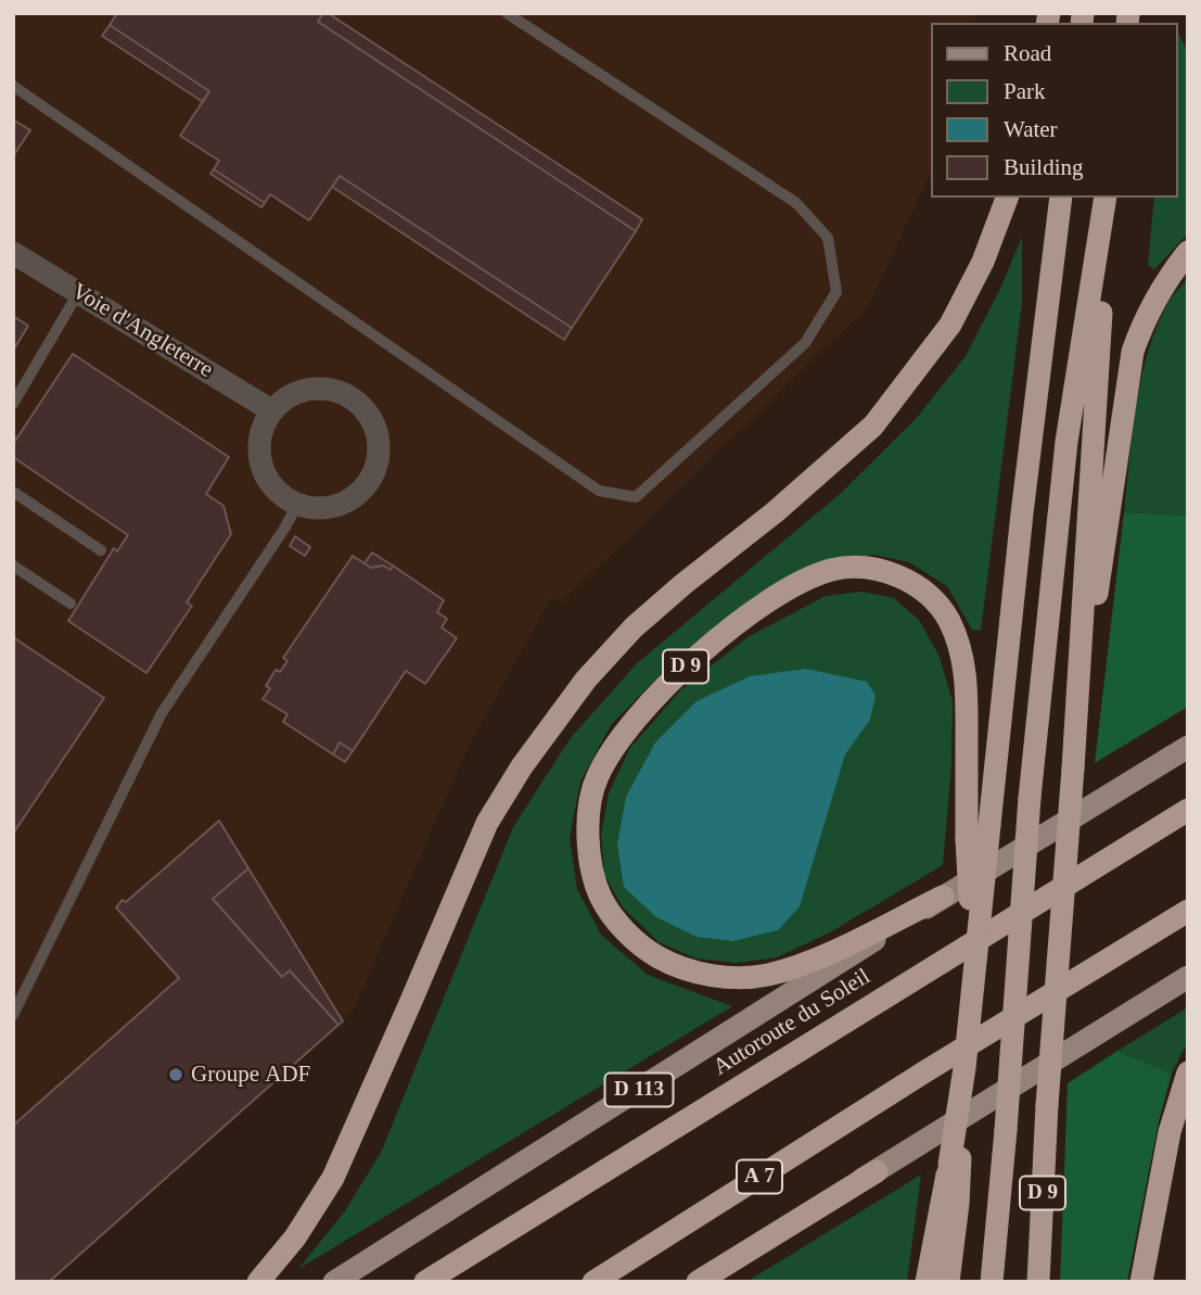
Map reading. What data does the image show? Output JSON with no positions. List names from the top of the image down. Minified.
{"streets":{"highway":["D 9","Autoroute du Soleil","A 7"],"main road":["D 113"],"street":["Voie d'Angleterre"]},"crossings":[["D 9","D 113"]],"places":["Groupe ADF"],"legend":["Road","Park","Water","Building"]}
